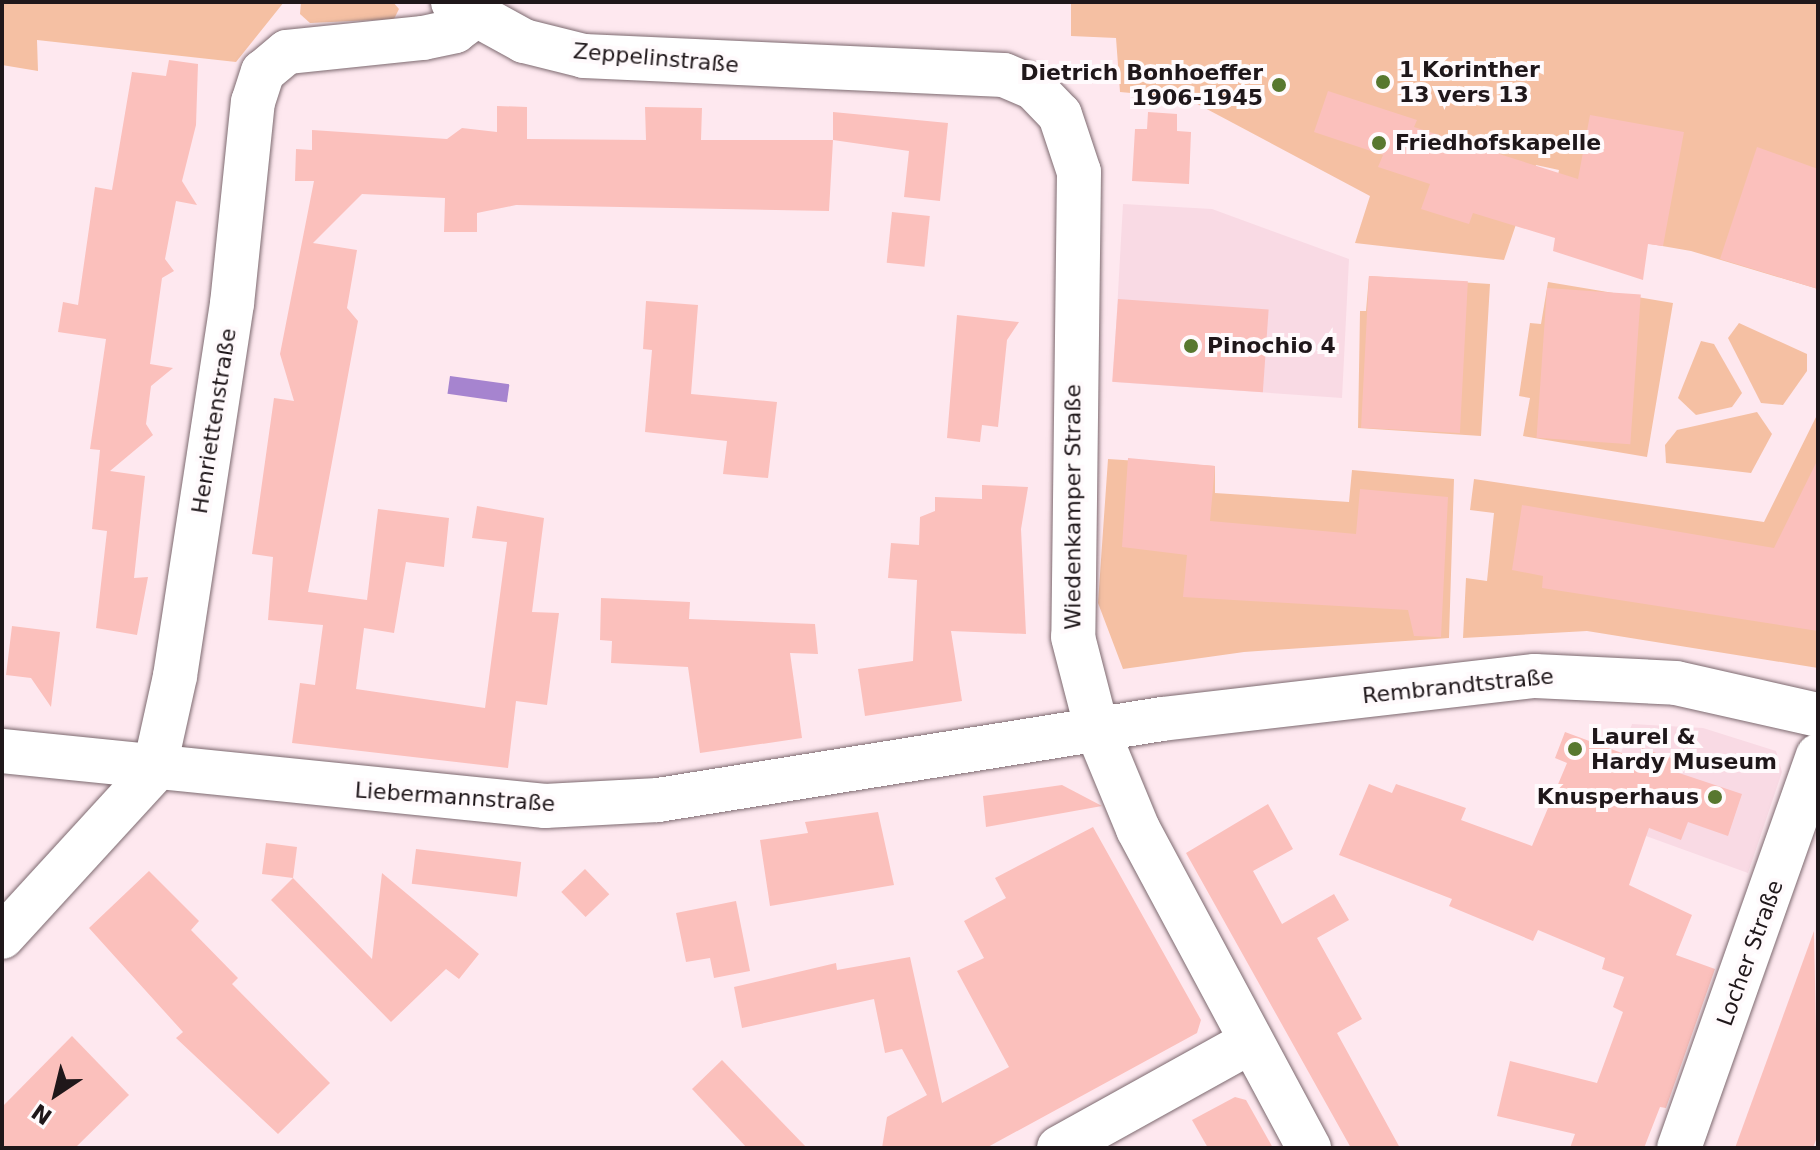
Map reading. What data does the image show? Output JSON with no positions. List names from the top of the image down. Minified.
{"streets":{"street":["Zeppelinstraße","Henriettenstraße","Wiedenkamper Straße","Rembrandtstraße","Liebermannstraße","Locher Straße"]},"crossings":[["Zeppelinstraße","Henriettenstraße"],["Zeppelinstraße","Wiedenkamper Straße"],["Henriettenstraße","Liebermannstraße"],["Wiedenkamper Straße","Rembrandtstraße"],["Wiedenkamper Straße","Liebermannstraße"],["Rembrandtstraße","Liebermannstraße"]],"places":["1 Korinther 13 vers 13","Dietrich Bonhoeffer 1906-1945","Friedhofskapelle","Pinochio 4","Laurel & Hardy Museum","Knusperhaus"],"north":"bottom left"}
